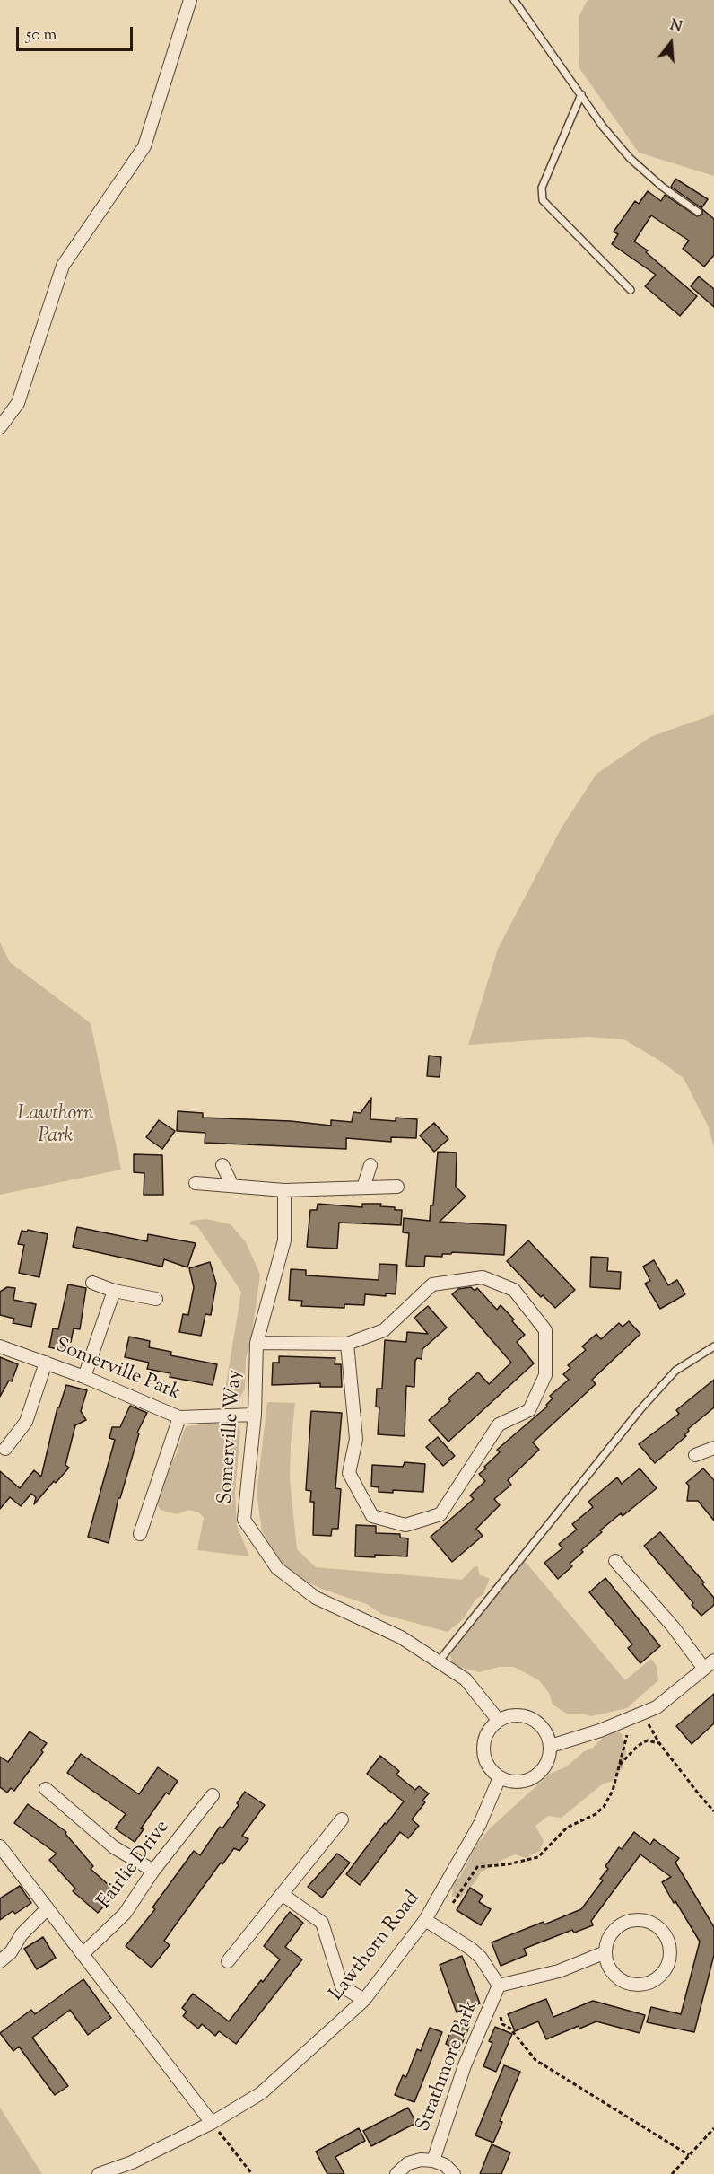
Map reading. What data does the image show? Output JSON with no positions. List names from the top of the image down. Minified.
{"streets":{"street":["Somerville Park","Somerville Way","Fairlie Drive","Lawthorn Road","Strathmore Park"]},"crossings":[["Somerville Park","Somerville Way"],["Somerville Way","Lawthorn Road"],["Lawthorn Road","Strathmore Park"]],"parks":["Lawthorn Park"],"scale_bar":"50 m","north":"top"}
